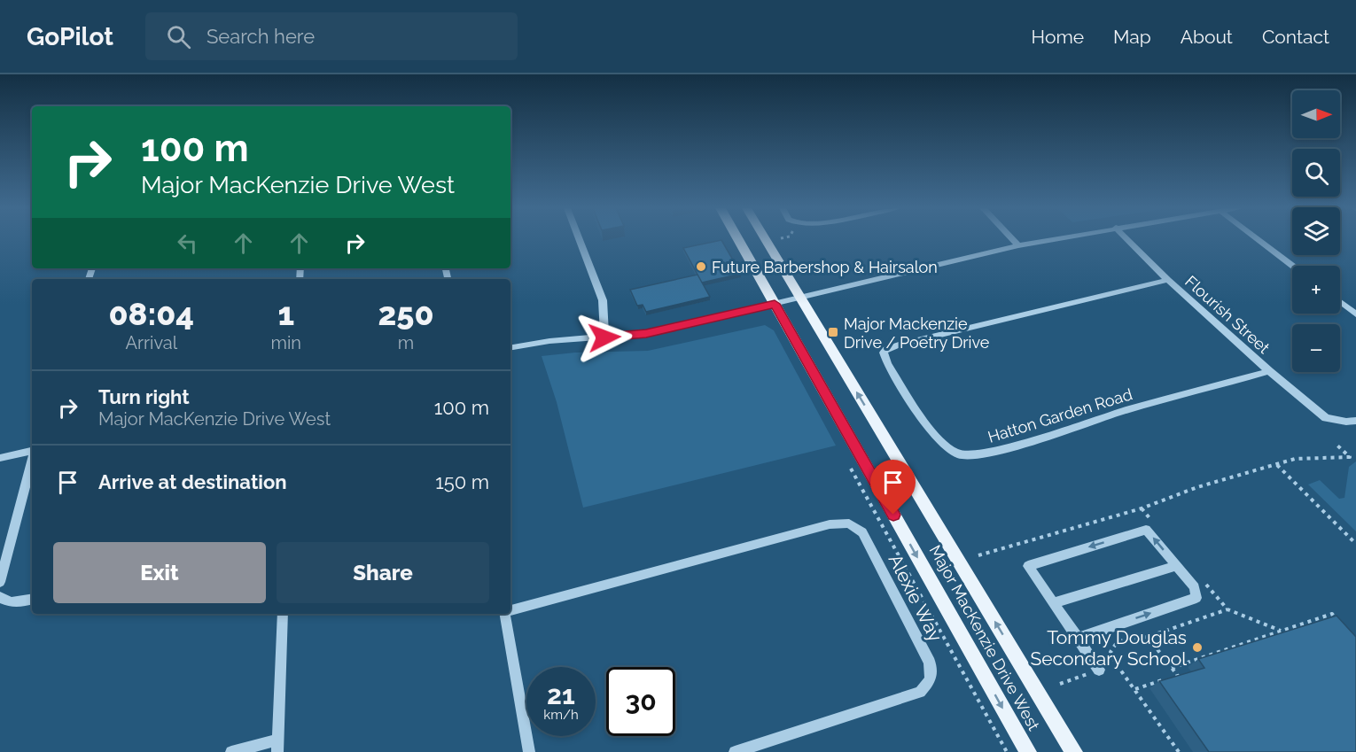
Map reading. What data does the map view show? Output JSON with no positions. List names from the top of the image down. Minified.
{"streets":{"main road":["Major MacKenzie Drive West"],"street":["Flourish Street","Hatton Garden Road","Alexie Way"]},"crossings":[["Flourish Street","Hatton Garden Road"]],"places":{"other":["Future Barbershop & Hairsalon","Tommy Douglas Secondary School"],"transit":["Major Mackenzie Drive / Poetry Drive"]},"north":"right","page":{"header":"GoPilot","search":"Search here","nav":["Home","Map","About","Contact"],"map_buttons":["+","−"],"turn":["100 m","Major MacKenzie Drive West"],"eta":["08:04","Arrival","1","min","250","m"],"list":[{"name":"Turn right","note":"Major MacKenzie Drive West","value":"100 m"},{"name":"Arrive at destination","value":"150 m"}],"buttons":["Exit","Share"],"speed":"21 km/h","limit":"30"}}
